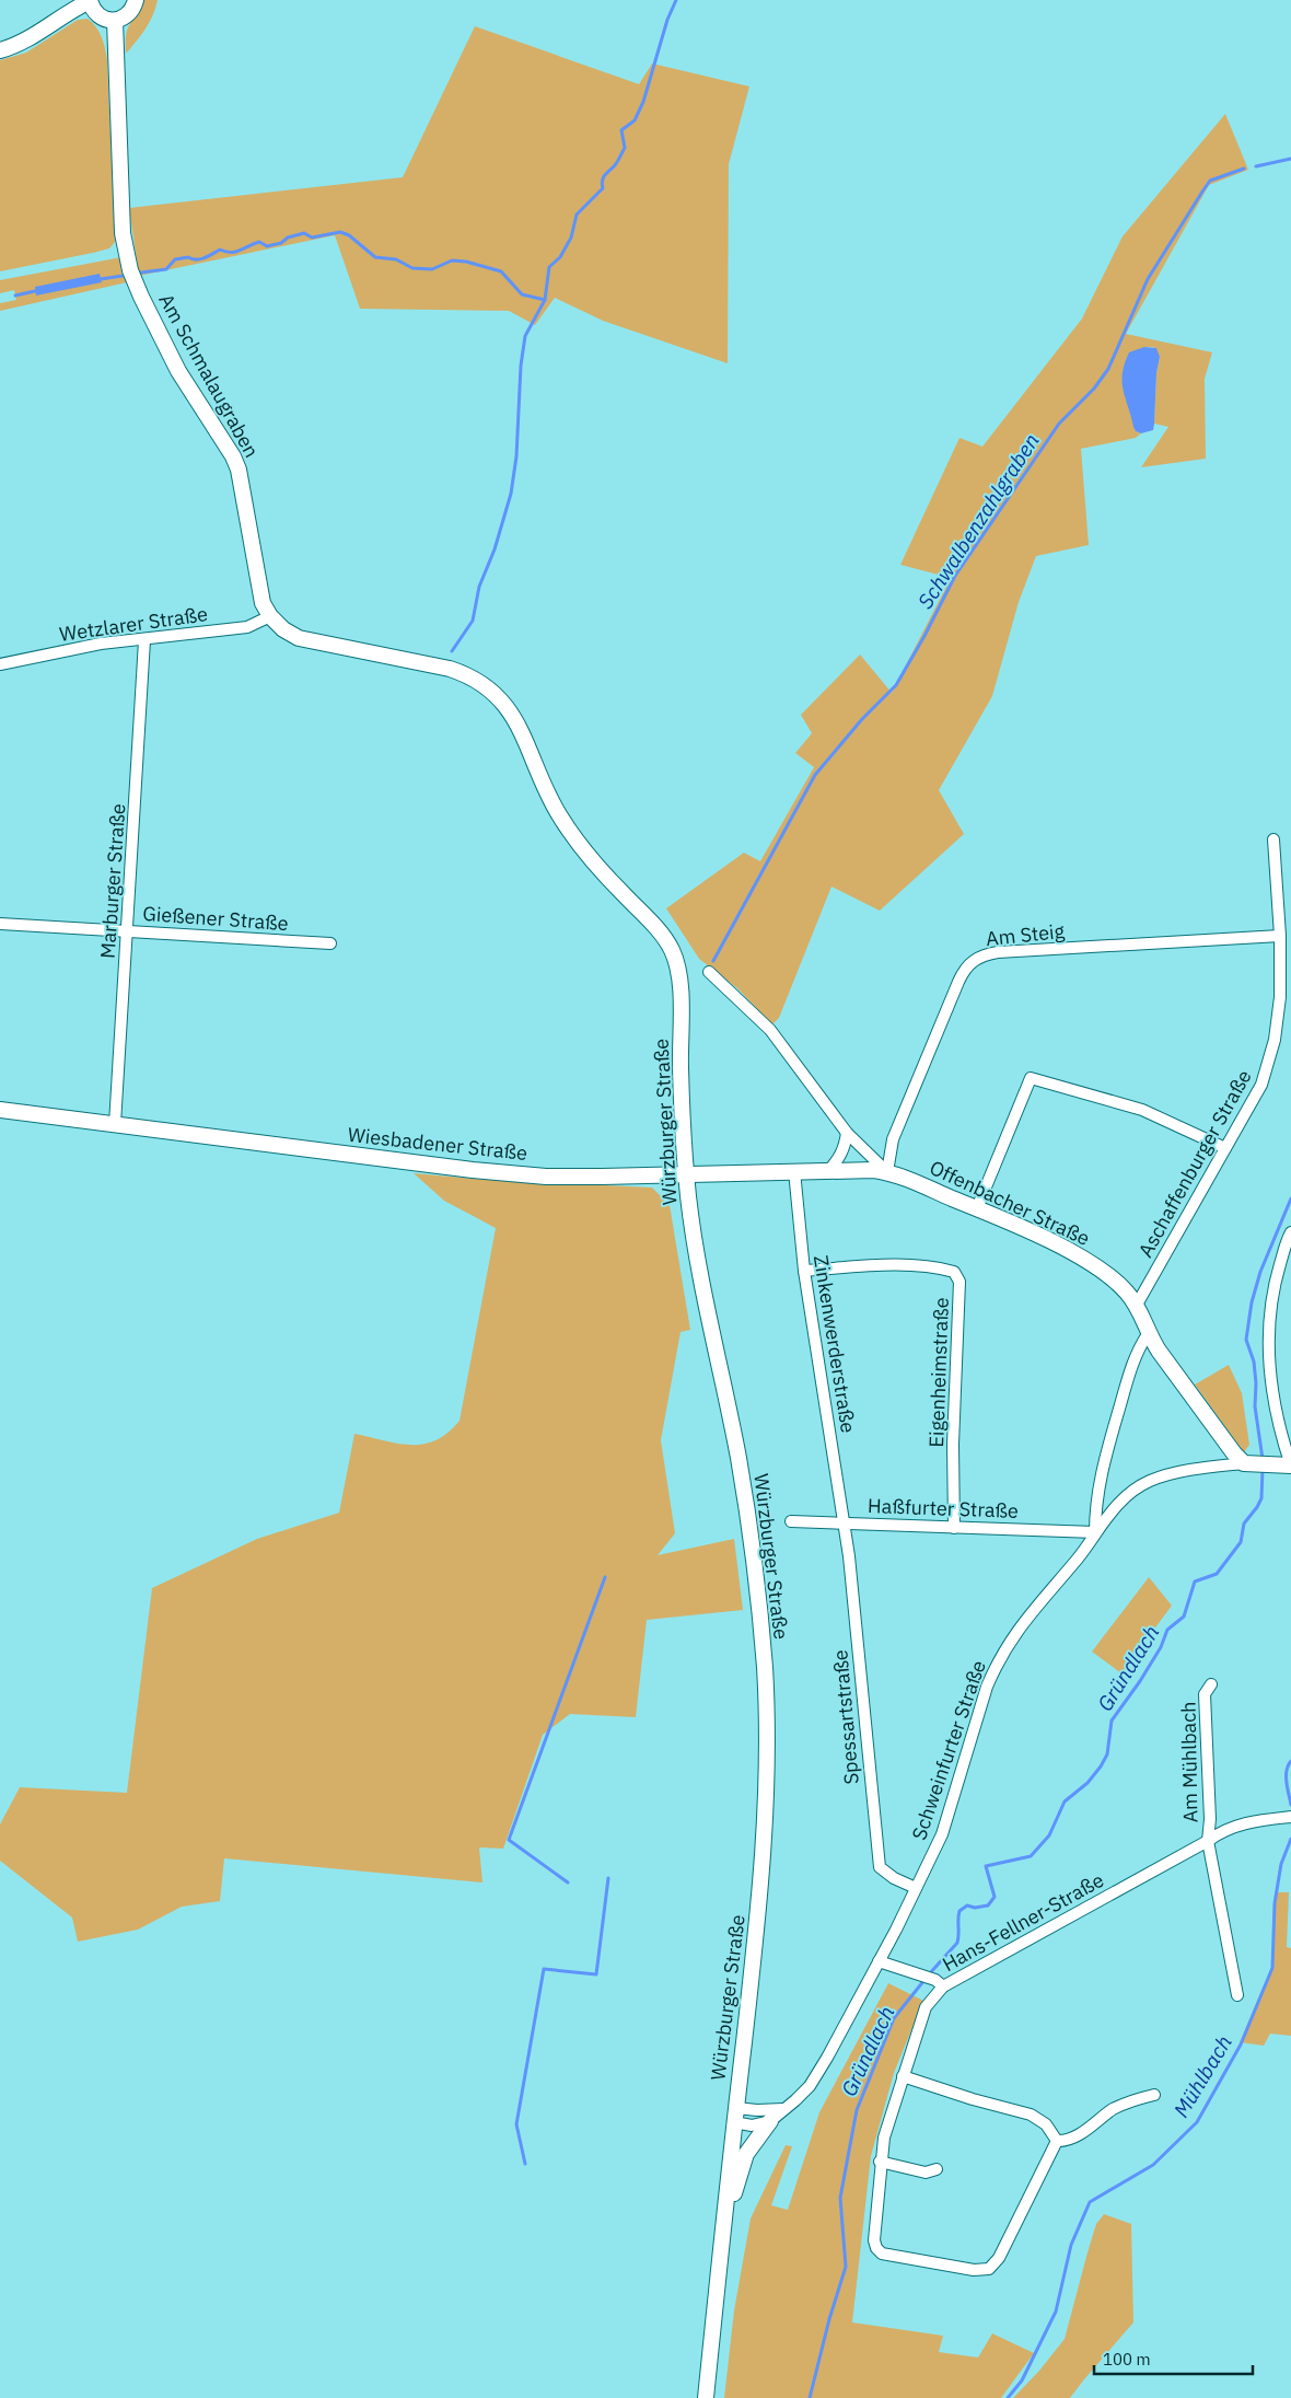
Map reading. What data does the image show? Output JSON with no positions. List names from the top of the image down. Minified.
{"streets":{"main road":["Am Schmalaugraben","Würzburger Straße","Wiesbadener Straße","Offenbacher Straße"],"street":["Wetzlarer Straße","Marburger Straße","Gießener Straße","Am Steig","Aschaffenburger Straße","Zinkenwerderstraße","Eigenheimstraße","Haßfurter Straße","Spessartstraße","Schweinfurter Straße","Am Mühlbach","Hans-Fellner-Straße"]},"crossings":[["Am Schmalaugraben","Wetzlarer Straße"],["Am Schmalaugraben","Würzburger Straße"],["Wetzlarer Straße","Marburger Straße"],["Marburger Straße","Gießener Straße"],["Marburger Straße","Wiesbadener Straße"],["Am Steig","Wiesbadener Straße"],["Am Steig","Aschaffenburger Straße"],["Am Steig","Offenbacher Straße"],["Würzburger Straße","Wiesbadener Straße"],["Wiesbadener Straße","Offenbacher Straße"],["Wiesbadener Straße","Zinkenwerderstraße"],["Aschaffenburger Straße","Offenbacher Straße"],["Offenbacher Straße","Schweinfurter Straße"],["Zinkenwerderstraße","Eigenheimstraße"],["Zinkenwerderstraße","Haßfurter Straße"],["Zinkenwerderstraße","Spessartstraße"],["Eigenheimstraße","Haßfurter Straße"],["Haßfurter Straße","Spessartstraße"],["Haßfurter Straße","Schweinfurter Straße"],["Spessartstraße","Schweinfurter Straße"],["Am Mühlbach","Hans-Fellner-Straße"]],"water":["Schwalbenzahlgraben","Gründlach","Mühlbach"],"scale_bar":"100 m"}
